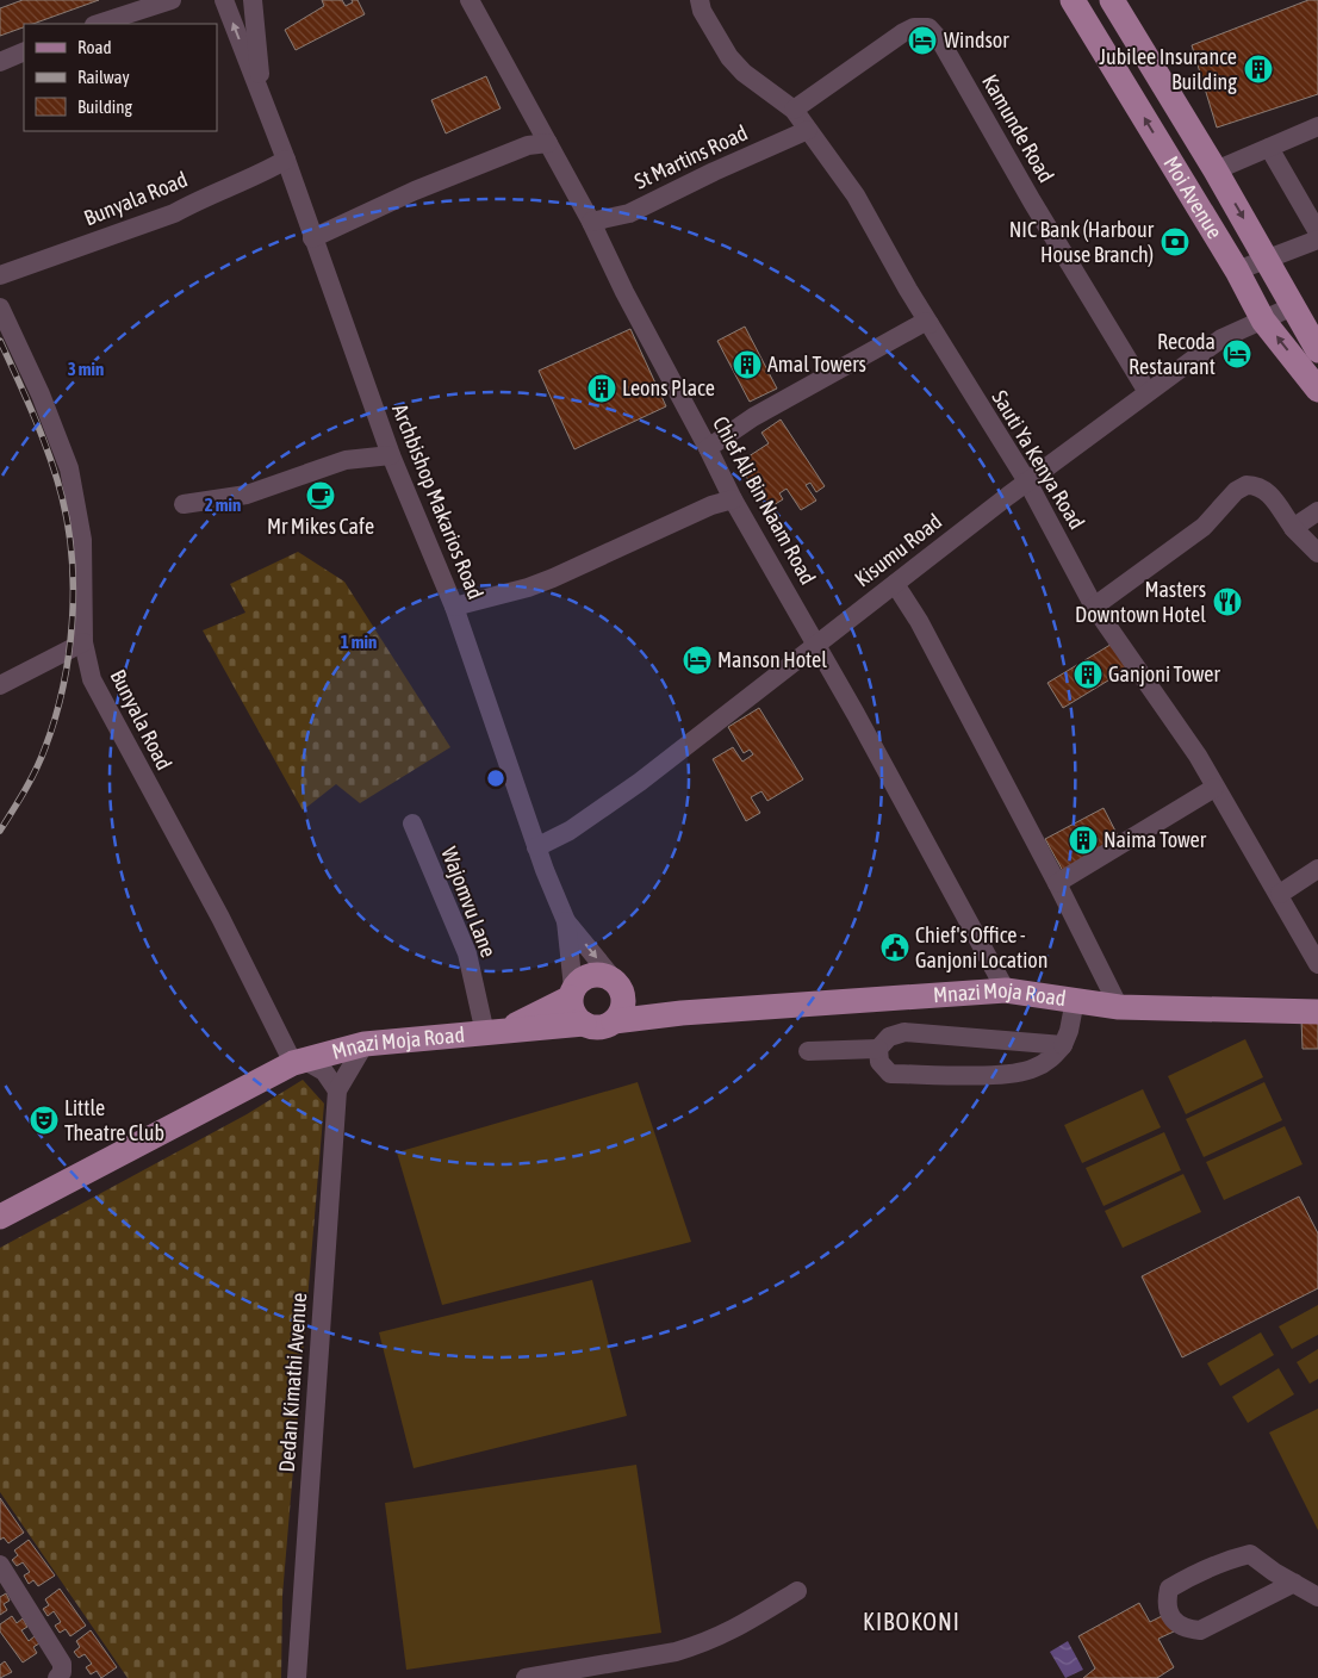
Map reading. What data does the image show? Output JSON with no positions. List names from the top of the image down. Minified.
{"streets":{"main road":["Moi Avenue","Mnazi Moja Road"],"street":["Kamunde Road","St Martins Road","Bunyala Road","Sauti Ya Kenya Road","Chief Ali Bin Naam Road","Archbishop Makarios Road","Kisumu Road","Wajomvu Lane","Dedan Kimathi Avenue"]},"crossings":[["Kamunde Road","Sauti Ya Kenya Road"],["Kamunde Road","Kisumu Road"],["St Martins Road","Sauti Ya Kenya Road"],["St Martins Road","Chief Ali Bin Naam Road"],["Moi Avenue","Kisumu Road"],["Bunyala Road","Archbishop Makarios Road"],["Bunyala Road","Mnazi Moja Road"],["Sauti Ya Kenya Road","Kisumu Road"],["Chief Ali Bin Naam Road","Kisumu Road"],["Chief Ali Bin Naam Road","Mnazi Moja Road"],["Archbishop Makarios Road","Kisumu Road"],["Wajomvu Lane","Mnazi Moja Road"],["Mnazi Moja Road","Dedan Kimathi Avenue"]],"districts":["KIBOKONI"],"places":{"hotel":["Windsor","Recoda Restaurant","Manson Hotel"],"building":["Jubilee Insurance Building","Amal Towers","Leons Place","Ganjoni Tower","Naima Tower"],"bank":["NIC Bank (Harbour House Branch)"],"cafe":["Mr Mikes Cafe"],"restaurant":["Masters Downtown Hotel"],"public building":["Chief's Office - Ganjoni Location"],"theatre":["Little Theatre Club"]},"legend":["Road","Railway","Building"],"rings":["3 min","2 min","1 min"]}
